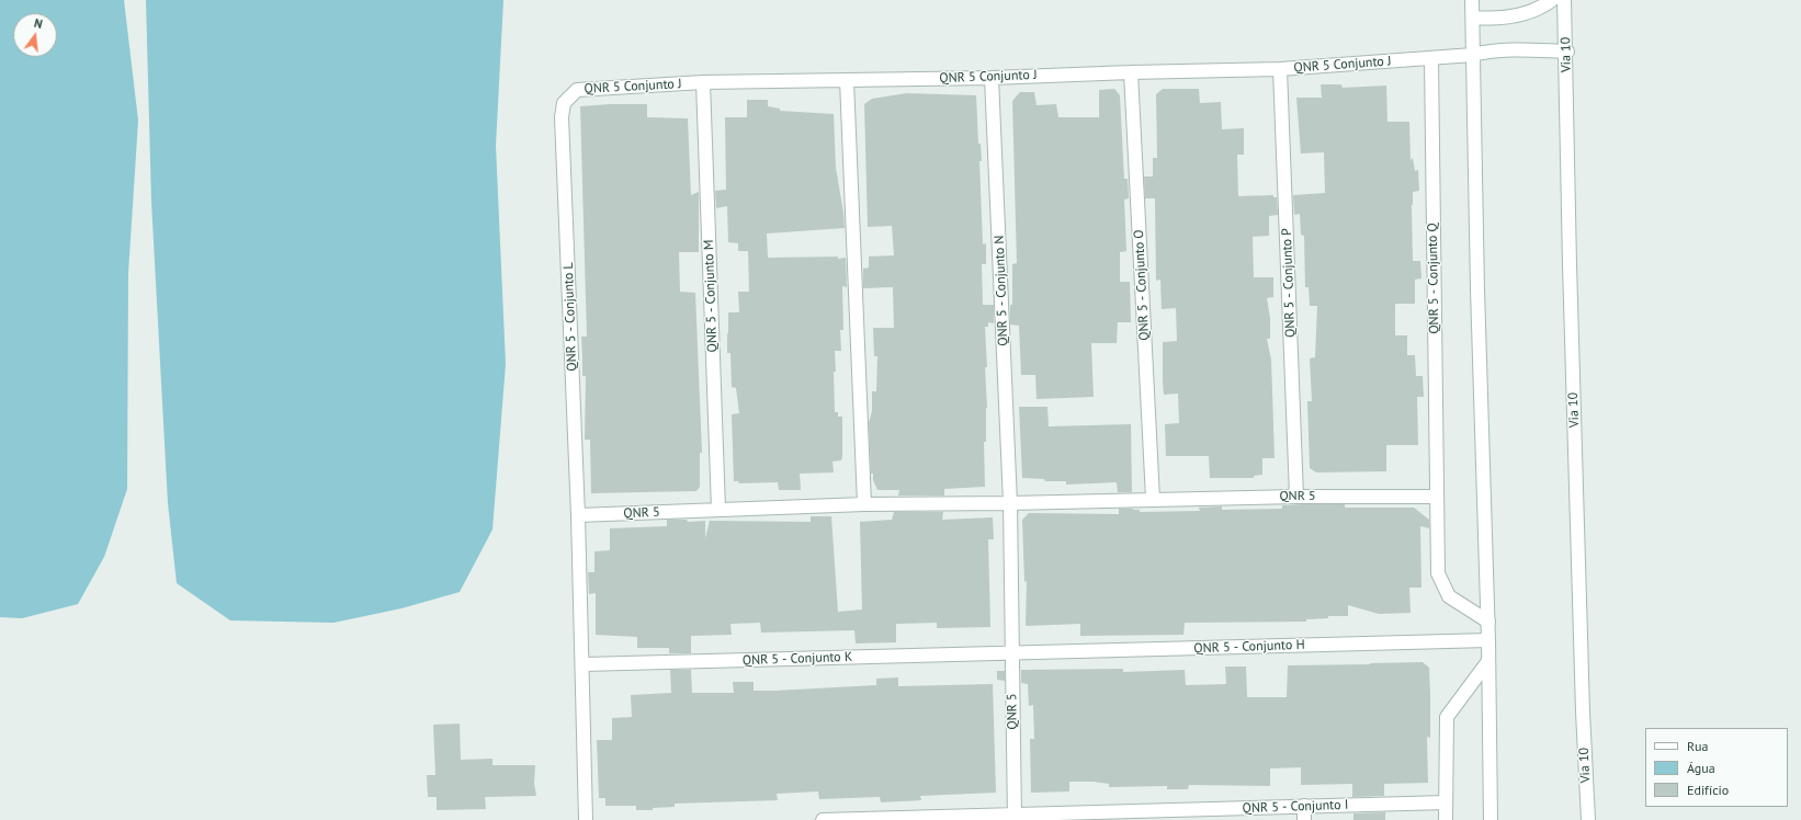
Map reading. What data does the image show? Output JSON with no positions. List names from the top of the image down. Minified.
{"streets":{"street":["Via 10","QNR 5 Conjunto J","QNR 5 - Conjunto Q","QNR 5 - Conjunto P","QNR 5 - Conjunto O","QNR 5 - Conjunto N","QNR 5 - Conjunto M","QNR 5 - Conjunto L","QNR 5","QNR 5 - Conjunto H","QNR 5 - Conjunto K","QNR 5 - Conjunto I"]},"crossings":[["QNR 5 Conjunto J","QNR 5 - Conjunto Q"],["QNR 5 Conjunto J","QNR 5 - Conjunto P"],["QNR 5 Conjunto J","QNR 5 - Conjunto O"],["QNR 5 Conjunto J","QNR 5 - Conjunto N"],["QNR 5 Conjunto J","QNR 5 - Conjunto M"],["QNR 5 Conjunto J","QNR 5 - Conjunto L"],["QNR 5 - Conjunto Q","QNR 5"],["QNR 5 - Conjunto P","QNR 5"],["QNR 5 - Conjunto O","QNR 5"],["QNR 5 - Conjunto N","QNR 5"],["QNR 5 - Conjunto M","QNR 5"],["QNR 5 - Conjunto L","QNR 5"],["QNR 5","QNR 5 - Conjunto H"],["QNR 5","QNR 5 - Conjunto K"],["QNR 5","QNR 5 - Conjunto I"],["QNR 5 - Conjunto H","QNR 5 - Conjunto K"]],"legend":["Rua","Água","Edifício"],"north":"top"}
